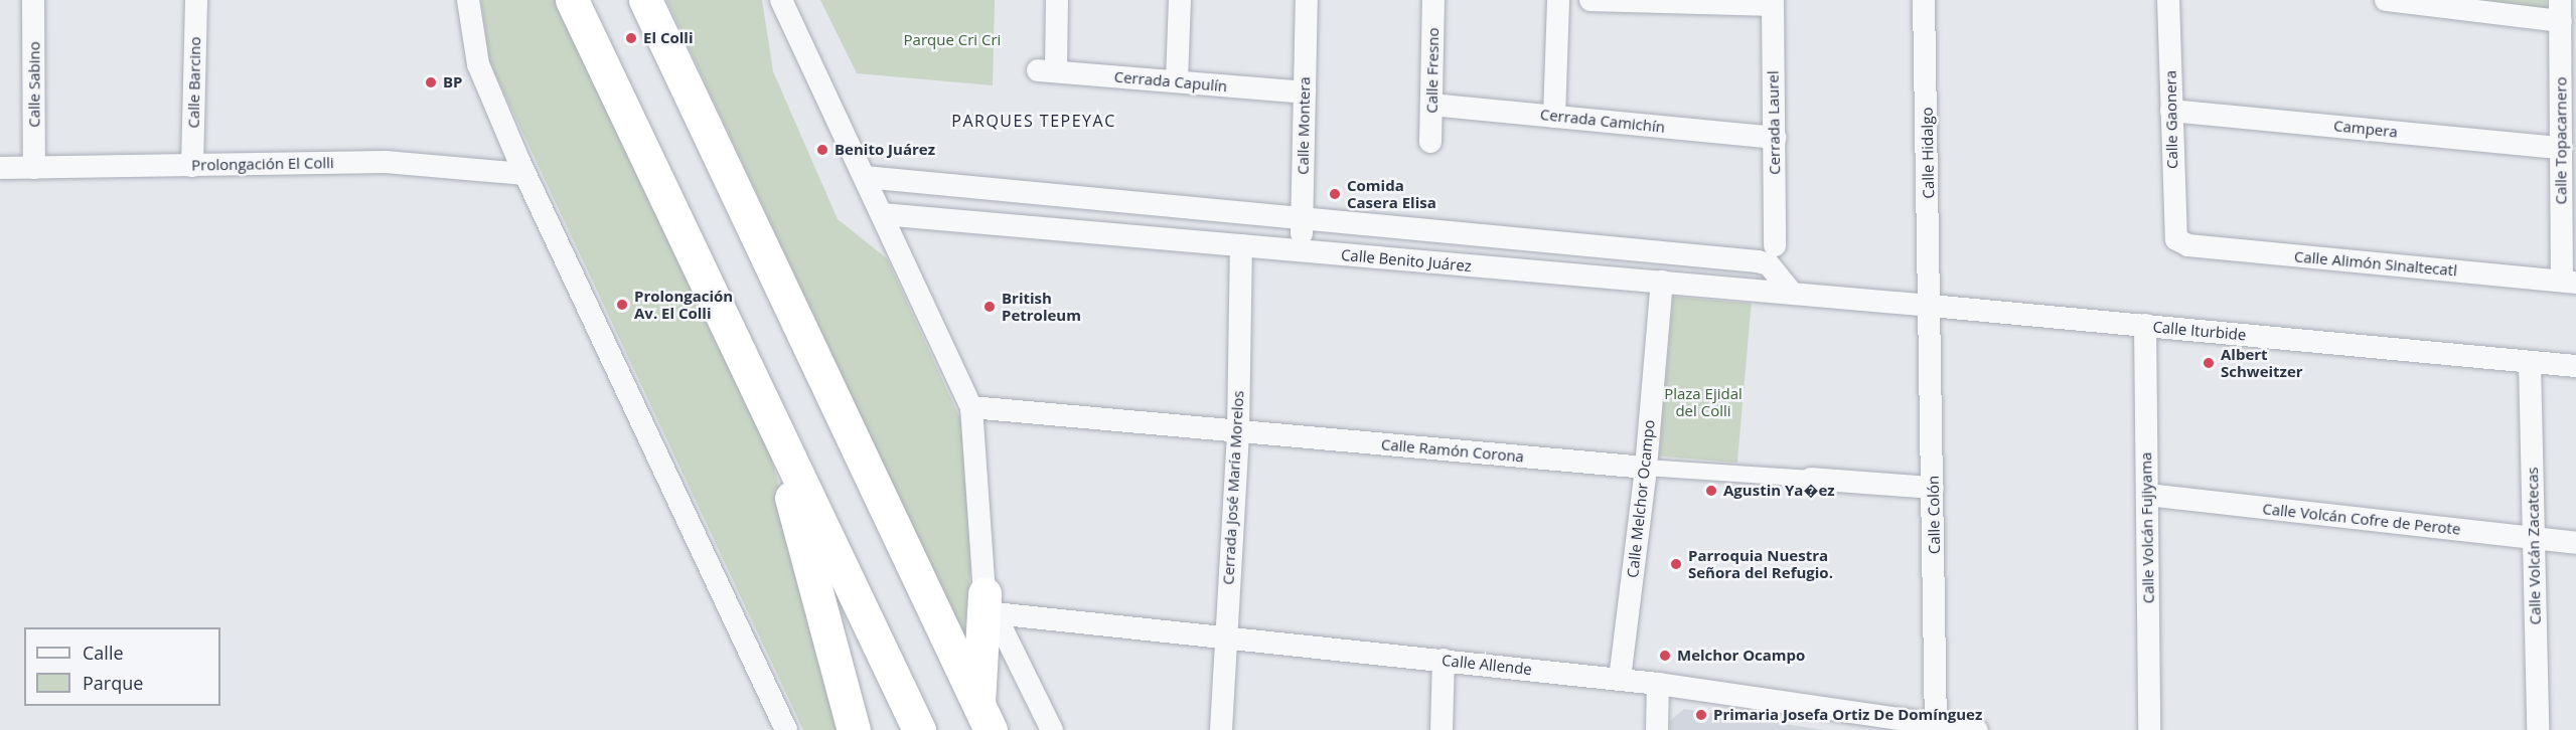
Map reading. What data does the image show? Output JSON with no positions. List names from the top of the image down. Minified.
{"streets":{"street":["Calle Fresno","Cerrada Capulín","Calle Barcino","Calle Sabino","Calle Gaonera","Cerrada Camichín","Cerrada Laurel","Calle Montera","Campera","Calle Topacarnero","Calle Hidalgo","Prolongación El Colli","Calle Benito Juárez","Calle Alimón Sinaltecatl","Calle Iturbide","Calle Ramón Corona","Cerrada José María Morelos","Calle Melchor Ocampo","Calle Colón","Calle Volcán Cofre de Perote","Calle Volcán Fujiyama","Calle Volcán Zacatecas","Calle Allende"]},"crossings":[["Calle Fresno","Cerrada Camichín"],["Cerrada Capulín","Calle Montera"],["Calle Barcino","Prolongación El Colli"],["Calle Sabino","Prolongación El Colli"],["Calle Gaonera","Campera"],["Calle Gaonera","Calle Alimón Sinaltecatl"],["Cerrada Camichín","Cerrada Laurel"],["Calle Montera","Calle Benito Juárez"],["Campera","Calle Topacarnero"],["Calle Topacarnero","Calle Alimón Sinaltecatl"],["Calle Hidalgo","Calle Benito Juárez"],["Calle Hidalgo","Calle Iturbide"],["Calle Hidalgo","Calle Colón"],["Calle Benito Juárez","Calle Iturbide"],["Calle Benito Juárez","Cerrada José María Morelos"],["Calle Benito Juárez","Calle Melchor Ocampo"],["Calle Benito Juárez","Calle Colón"],["Calle Iturbide","Calle Colón"],["Calle Iturbide","Calle Volcán Fujiyama"],["Calle Iturbide","Calle Volcán Zacatecas"],["Calle Ramón Corona","Cerrada José María Morelos"],["Calle Ramón Corona","Calle Melchor Ocampo"],["Calle Ramón Corona","Calle Colón"],["Cerrada José María Morelos","Calle Allende"],["Calle Melchor Ocampo","Calle Allende"],["Calle Colón","Calle Allende"],["Calle Volcán Cofre de Perote","Calle Volcán Fujiyama"],["Calle Volcán Cofre de Perote","Calle Volcán Zacatecas"]],"districts":["PARQUES TEPEYAC"],"parks":["Parque Cri Cri","Plaza Ejidal del Colli"],"places":["El Colli","BP","Benito Juárez","Comida Casera Elisa","Prolongación Av. El Colli","British Petroleum","Albert Schweitzer","Agustin Ya�ez","Parroquia Nuestra Señora del Refugio.","Melchor Ocampo","Primaria Josefa Ortiz De Domínguez"],"legend":["Calle","Parque"]}
